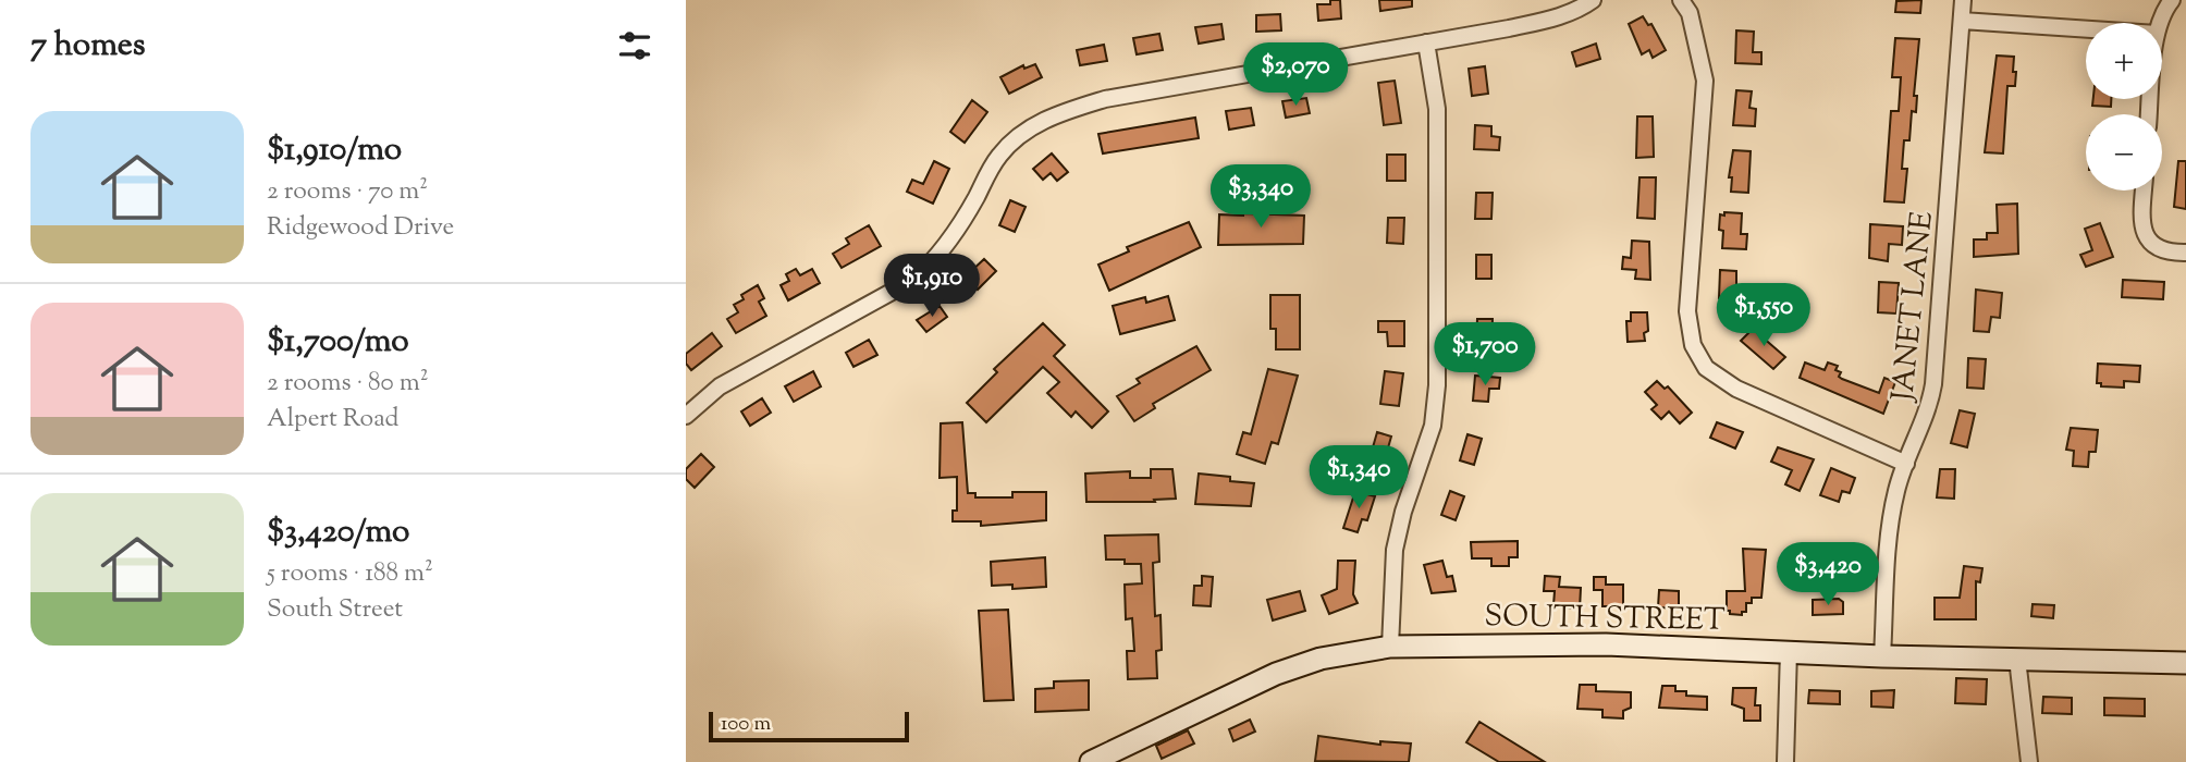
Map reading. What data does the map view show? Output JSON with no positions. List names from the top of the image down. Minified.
{"streets":{"street":["JANET LANE","SOUTH STREET"]},"crossings":[["JANET LANE","SOUTH STREET"]],"scale_bar":"100 m","page":{"heading":"7 homes","map_buttons":["+","−"],"price":["$2,070","$3,340","$1,910","$1,550","$1,700","$1,340","$3,420"],"list":[{"name":"$1,910/mo","note":"2 rooms · 70 m² · Ridgewood Drive"},{"name":"$1,700/mo","note":"2 rooms · 80 m² · Alpert Road"},{"name":"$3,420/mo","note":"5 rooms · 188 m² · South Street"}],"scale":"100 m"}}
